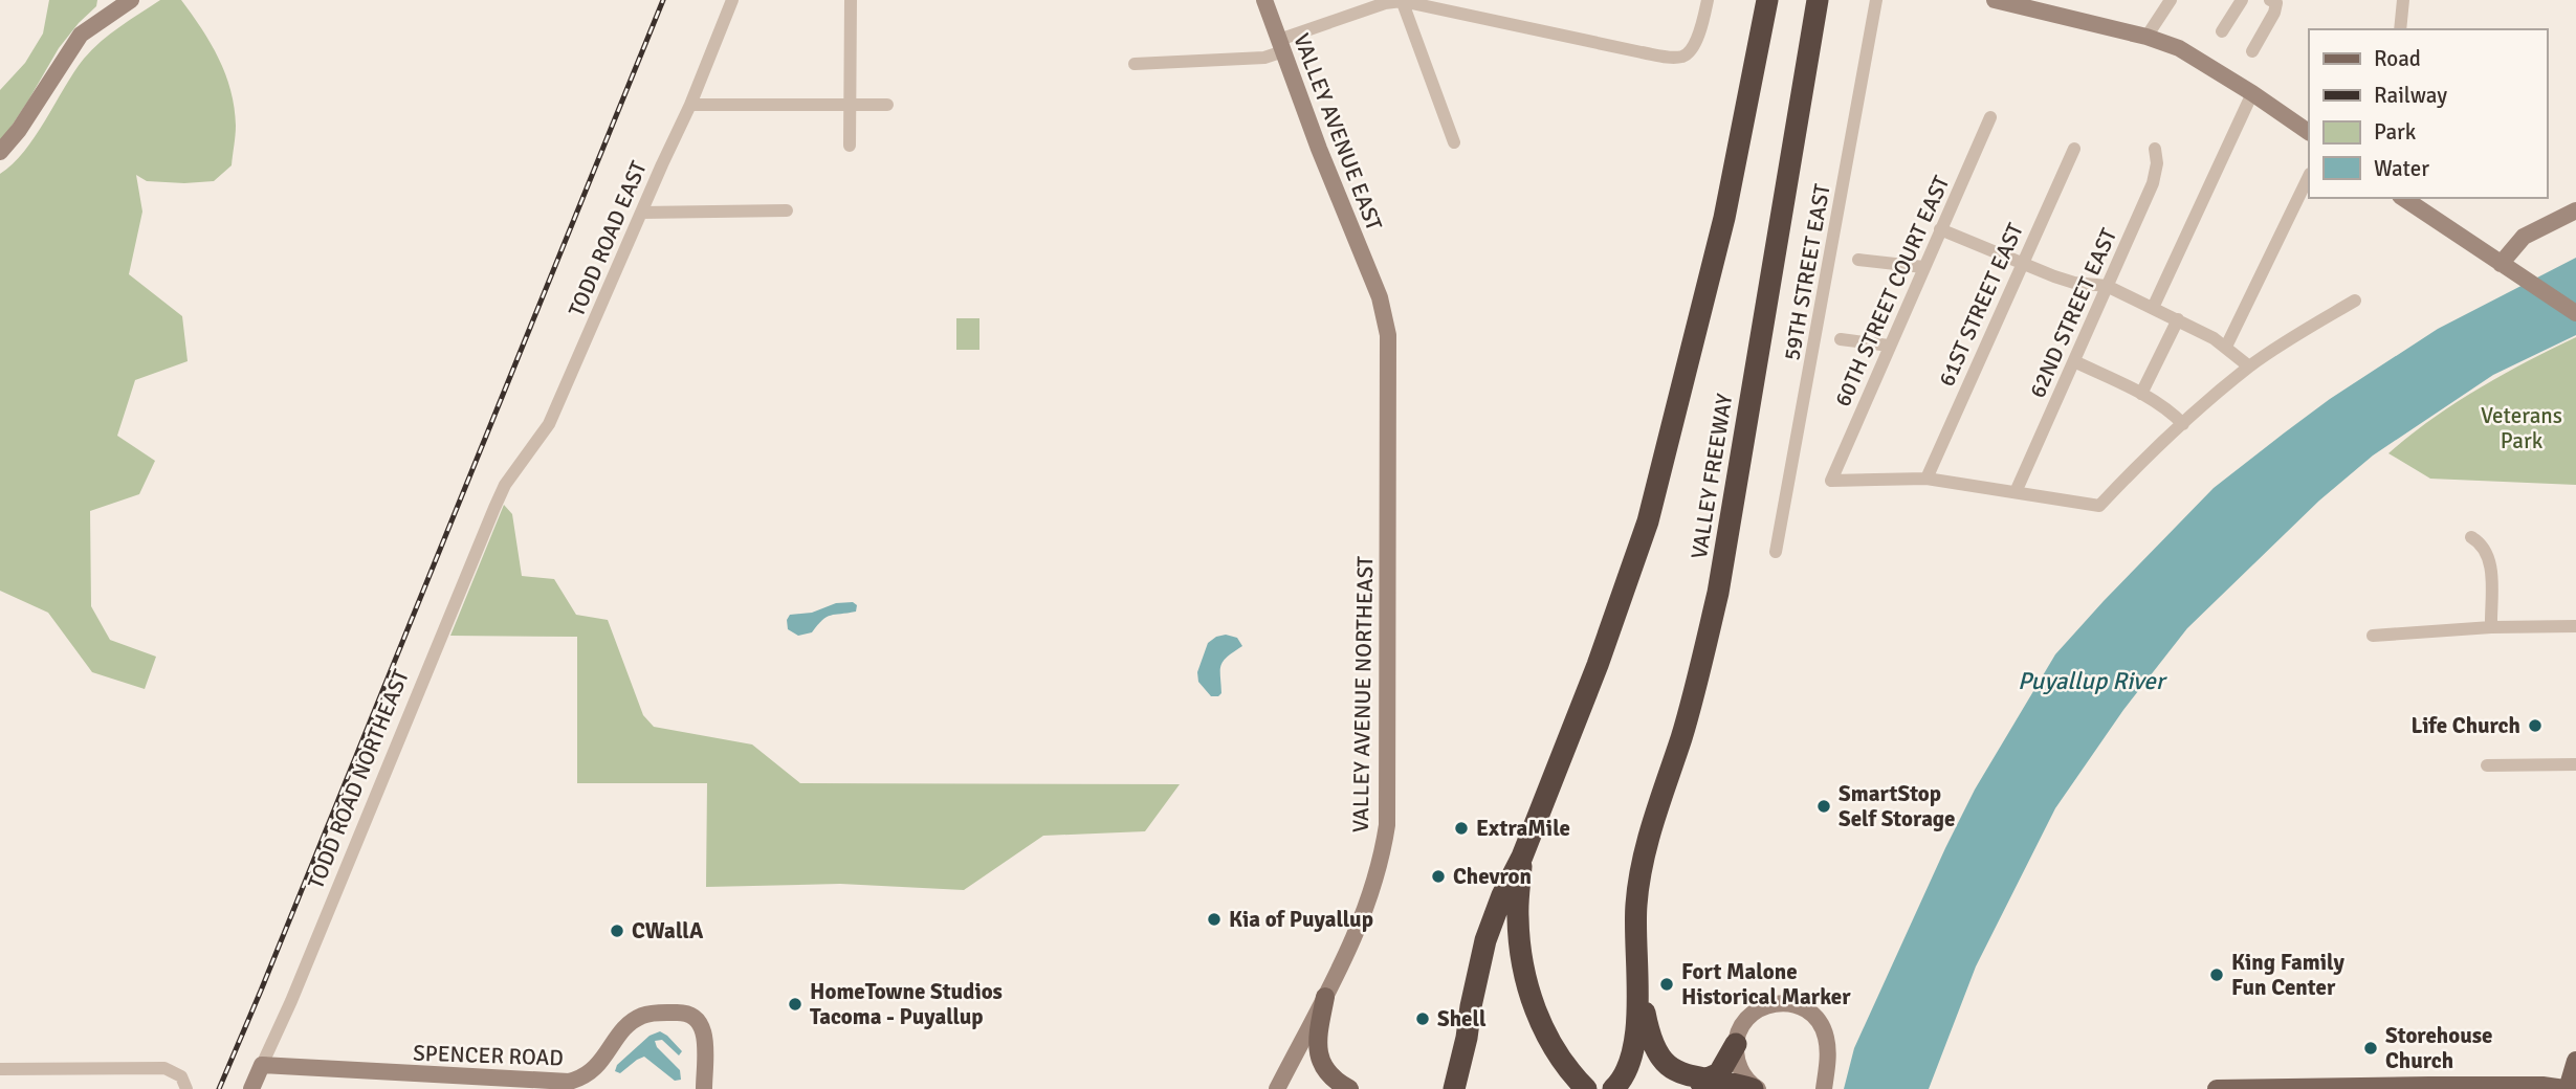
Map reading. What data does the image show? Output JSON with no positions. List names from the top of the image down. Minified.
{"streets":{"highway":["VALLEY FREEWAY"],"street":["VALLEY AVENUE EAST","TODD ROAD EAST","59TH STREET EAST","60TH STREET COURT EAST","61ST STREET EAST","62ND STREET EAST","VALLEY AVENUE NORTHEAST","TODD ROAD NORTHEAST","SPENCER ROAD"]},"crossings":[["VALLEY AVENUE EAST","VALLEY AVENUE NORTHEAST"],["TODD ROAD EAST","TODD ROAD NORTHEAST"],["60TH STREET COURT EAST","61ST STREET EAST"],["TODD ROAD NORTHEAST","SPENCER ROAD"]],"water":["Puyallup River"],"parks":["Veterans Park"],"places":["Life Church","SmartStop Self Storage","ExtraMile","Chevron","Kia of Puyallup","CWallA","King Family Fun Center","Fort Malone Historical Marker","HomeTowne Studios Tacoma - Puyallup","Shell","Storehouse Church"],"legend":["Road","Railway","Park","Water"]}
